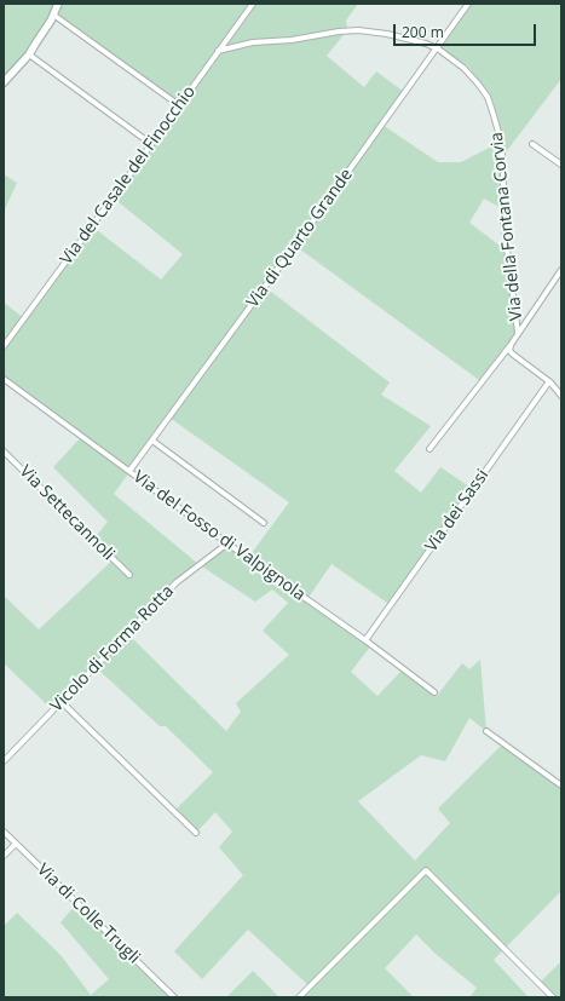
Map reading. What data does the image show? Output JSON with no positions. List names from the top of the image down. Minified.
{"streets":{"street":["Via del Casale del Finocchio","Via della Fontana Corvia","Via di Quarto Grande","Via dei Sassi","Via Settecannoli","Via del Fosso di Valpignola","Vicolo di Forma Rotta","Via di Colle Trugli"]},"crossings":[["Via del Casale del Finocchio","Via della Fontana Corvia"],["Via della Fontana Corvia","Via di Quarto Grande"],["Via della Fontana Corvia","Via dei Sassi"],["Via di Quarto Grande","Via del Fosso di Valpignola"],["Via dei Sassi","Via del Fosso di Valpignola"],["Via del Fosso di Valpignola","Vicolo di Forma Rotta"]],"scale_bar":"200 m"}
